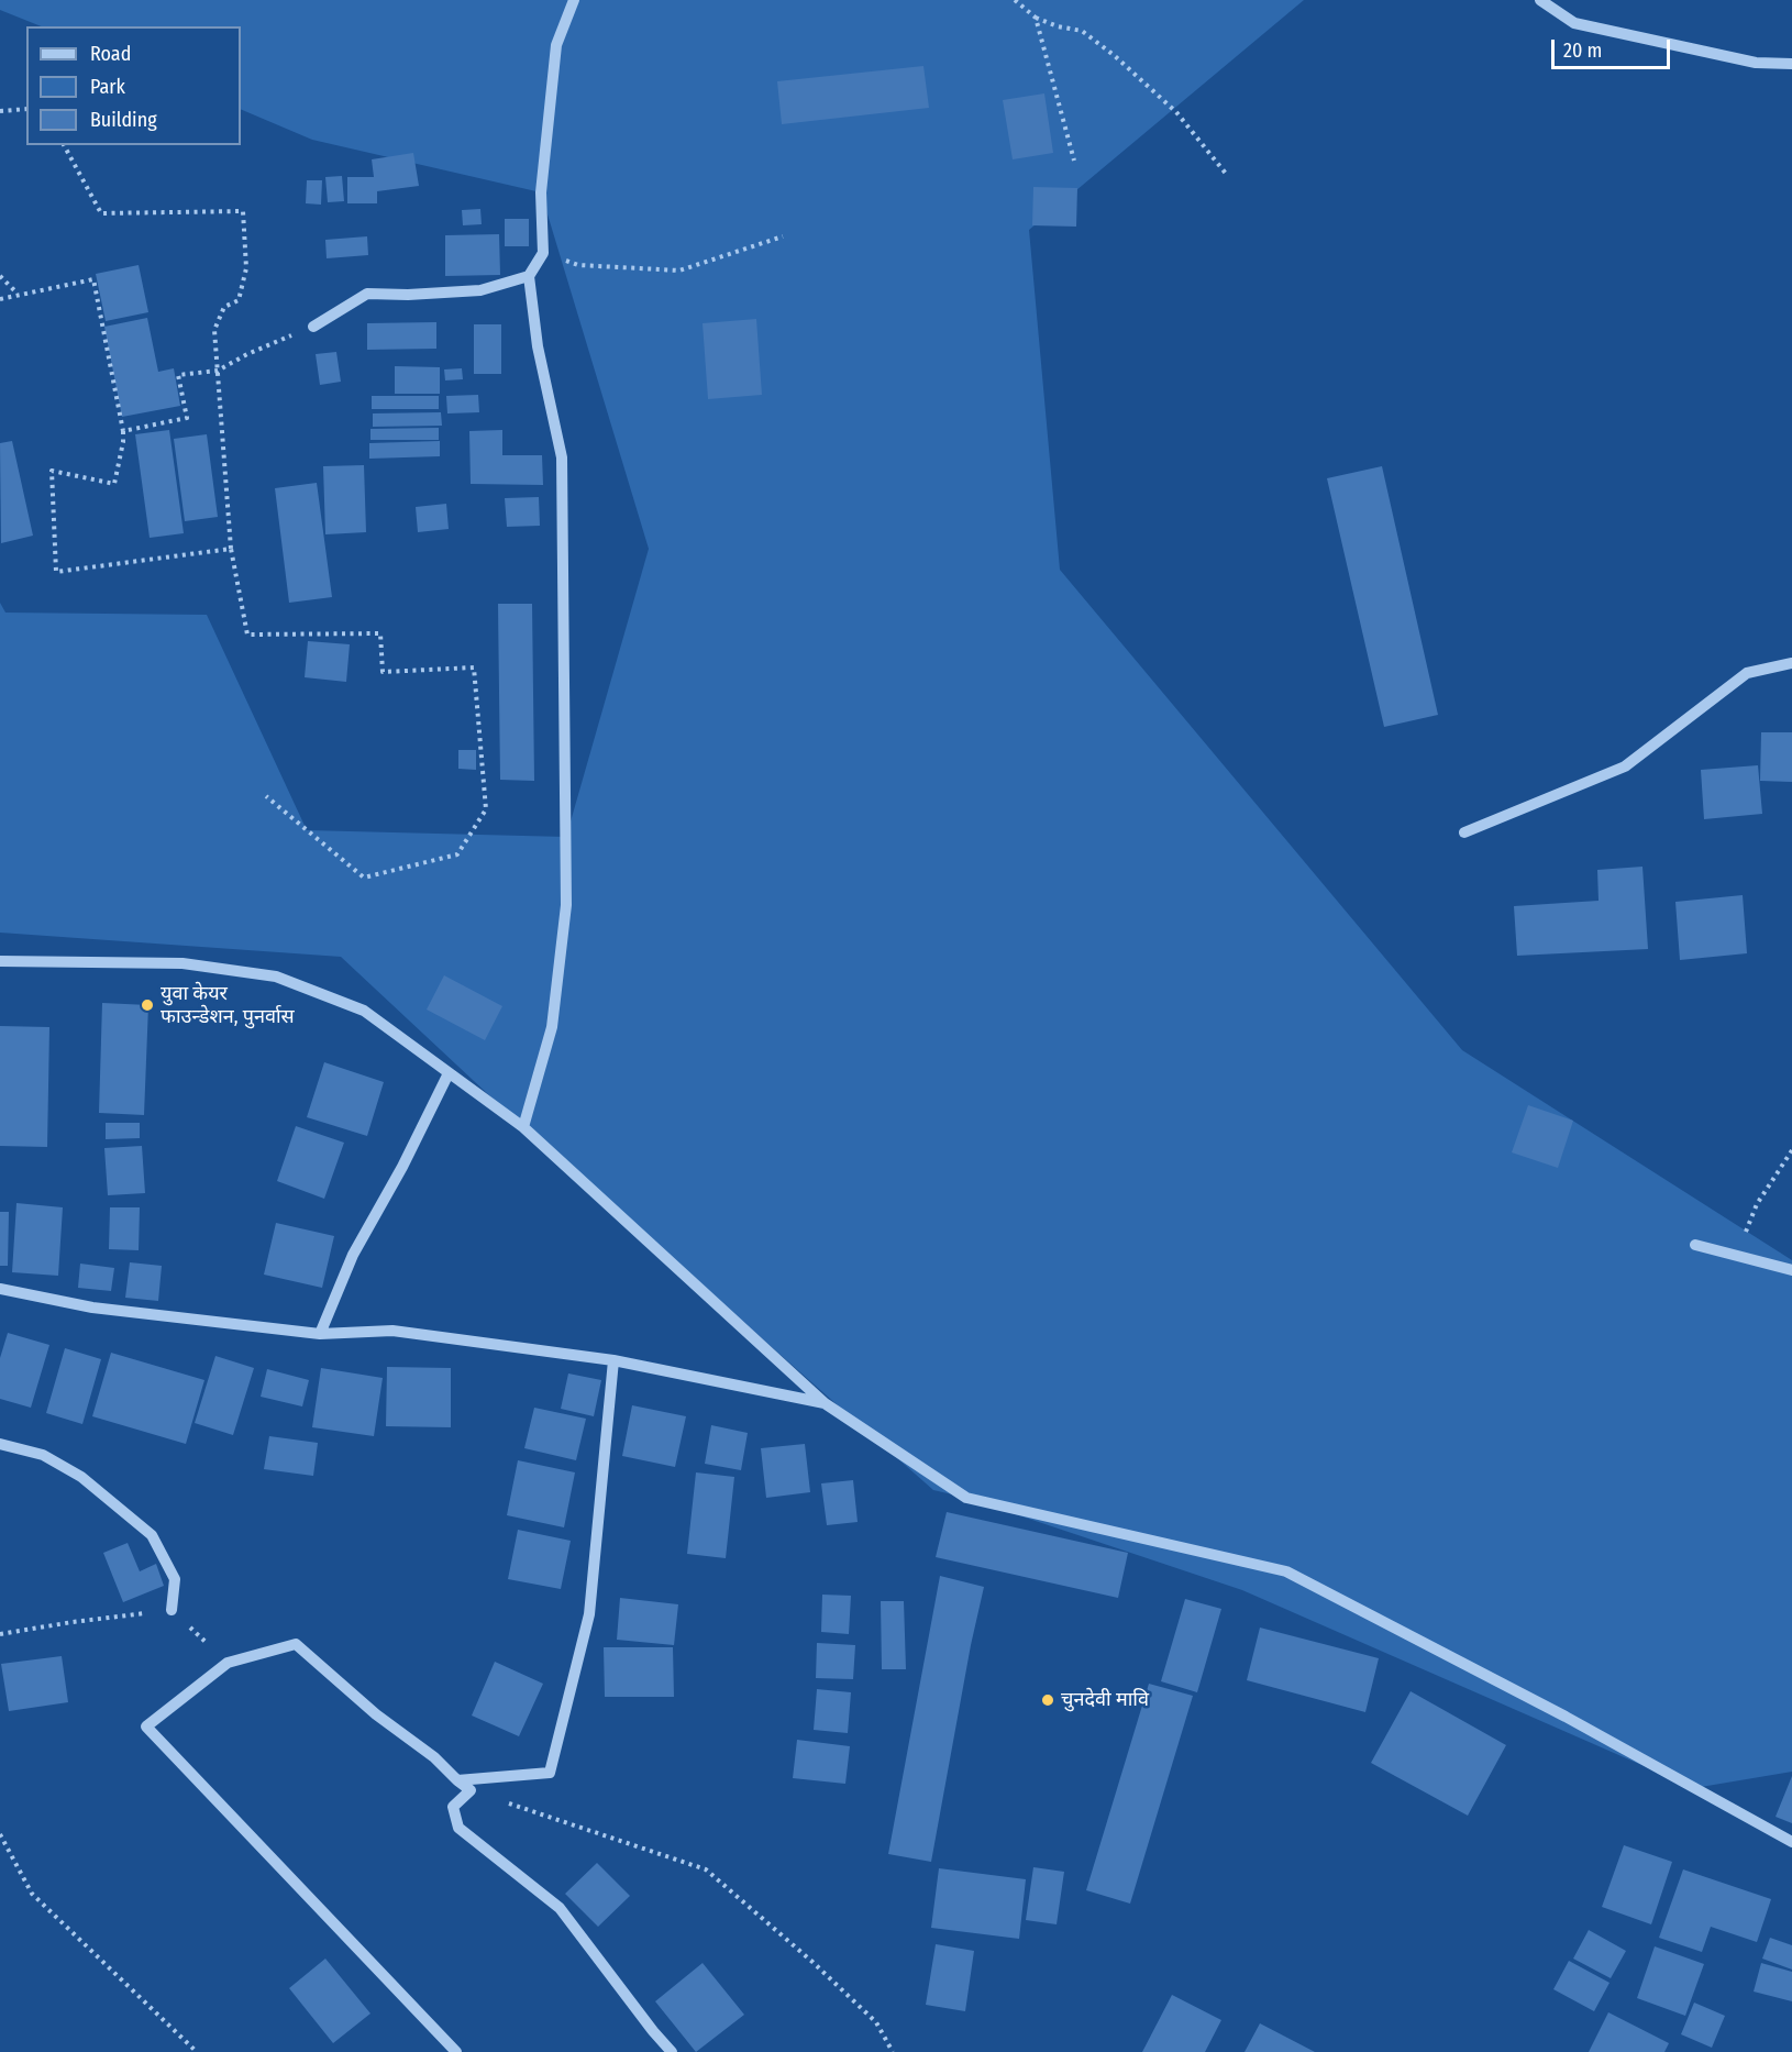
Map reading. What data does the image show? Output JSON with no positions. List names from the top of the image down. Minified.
{"places":["युवा केयर फाउन्डेशन, पुनर्वास","चुनदेवी मावि"],"legend":["Road","Park","Building"],"scale_bar":"20 m"}
